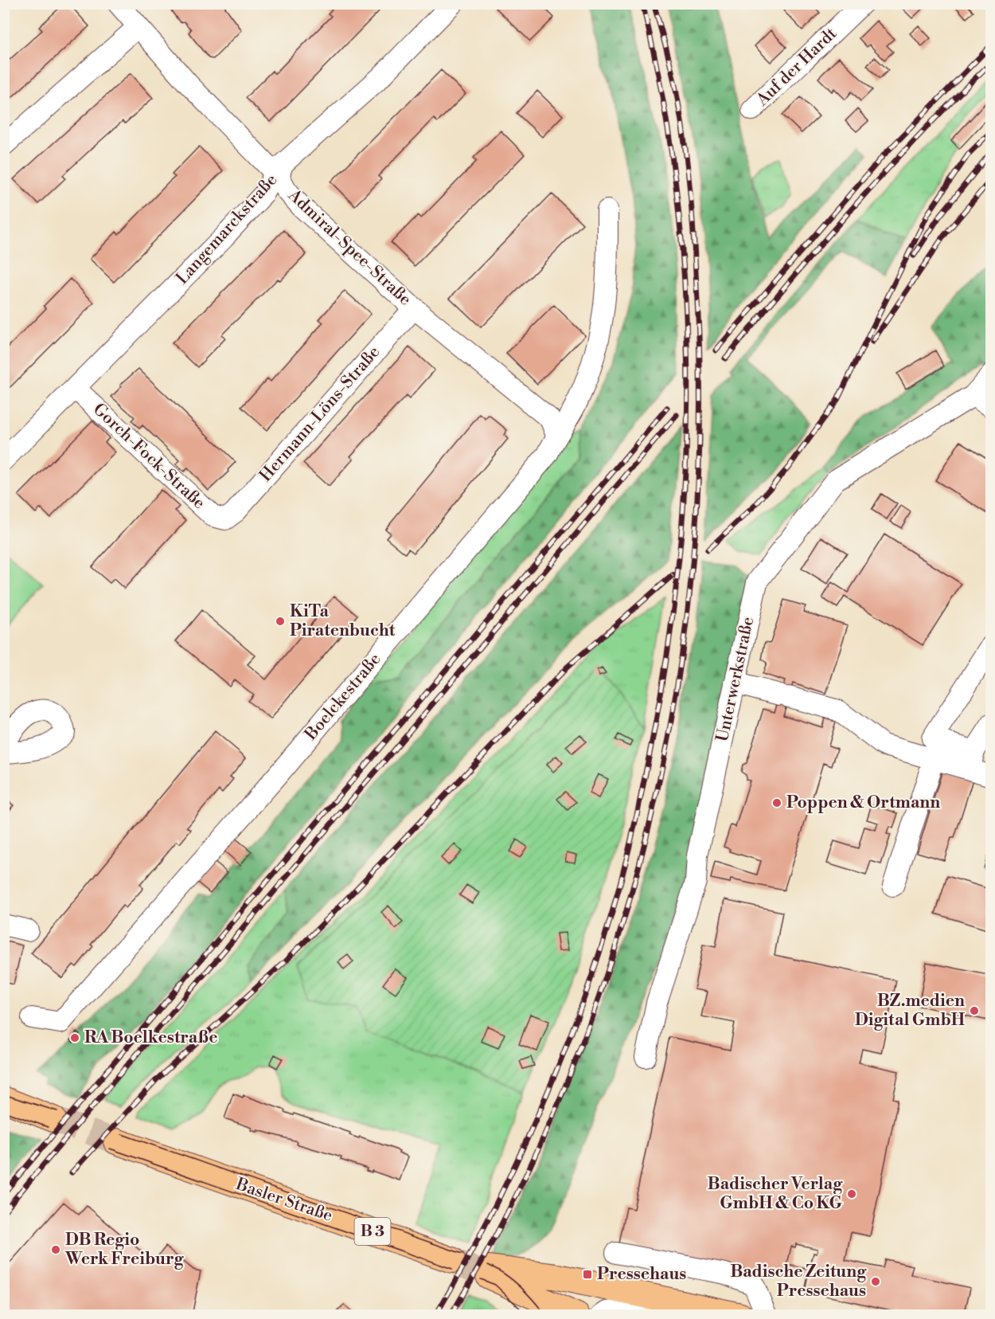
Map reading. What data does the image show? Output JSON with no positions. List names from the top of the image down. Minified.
{"streets":{"main road":["Basler Straße","B 3"],"street":["Auf der Hardt","Langemarckstraße","Admiral-Spee-Straße","Hermann-Löns-Straße","Gorch-Fock-Straße","Unterwerkstraße","Boelckestraße"]},"crossings":[["Langemarckstraße","Admiral-Spee-Straße"],["Langemarckstraße","Gorch-Fock-Straße"],["Admiral-Spee-Straße","Hermann-Löns-Straße"],["Admiral-Spee-Straße","Boelckestraße"],["Hermann-Löns-Straße","Gorch-Fock-Straße"]],"places":{"other":["KiTa Piratenbucht","Poppen & Ortmann","BZ.medien Digital GmbH","RA Boelkestraße","Badischer Verlag GmbH & Co KG","DB Regio Werk Freiburg","Badische Zeitung Pressehaus"],"transit":["Pressehaus"]}}
